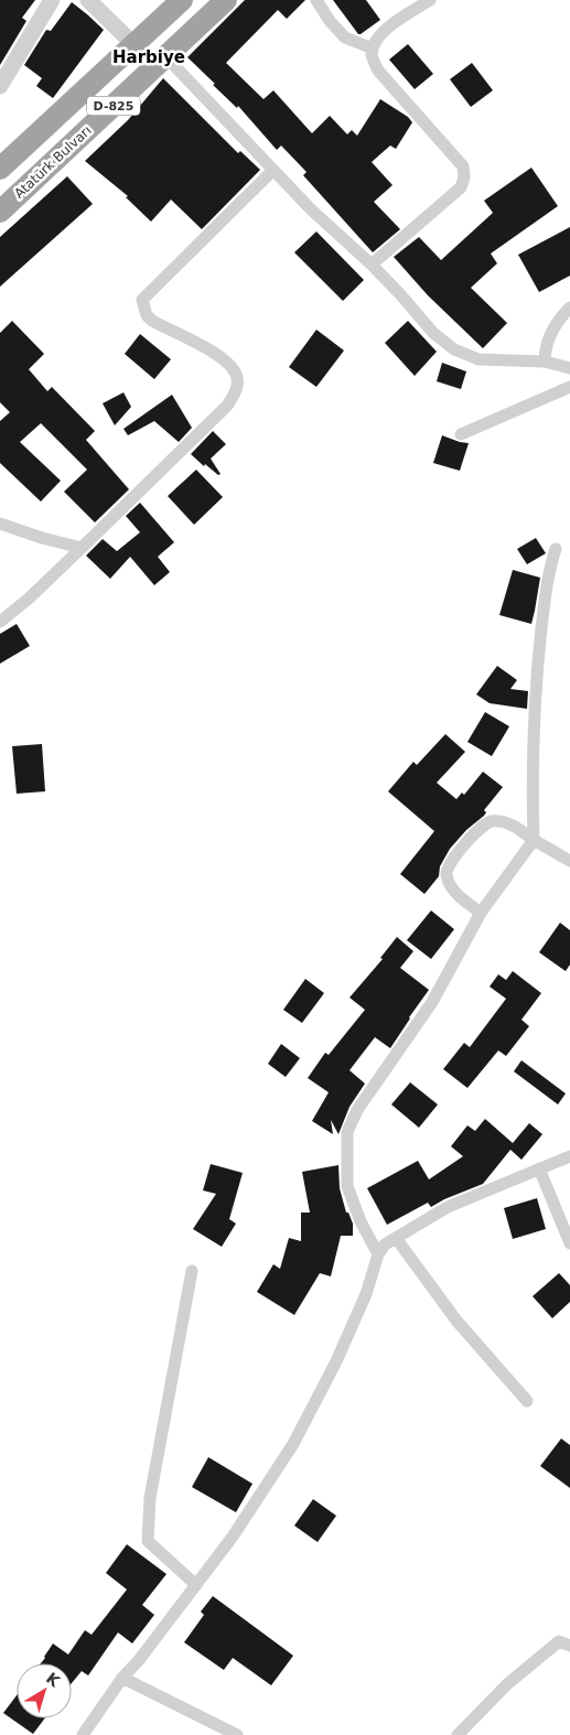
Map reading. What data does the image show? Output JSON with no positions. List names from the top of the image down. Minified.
{"streets":{"highway":["D-825","Atatürk Bulvarı"]},"districts":["Harbiye"],"north":"top right"}
